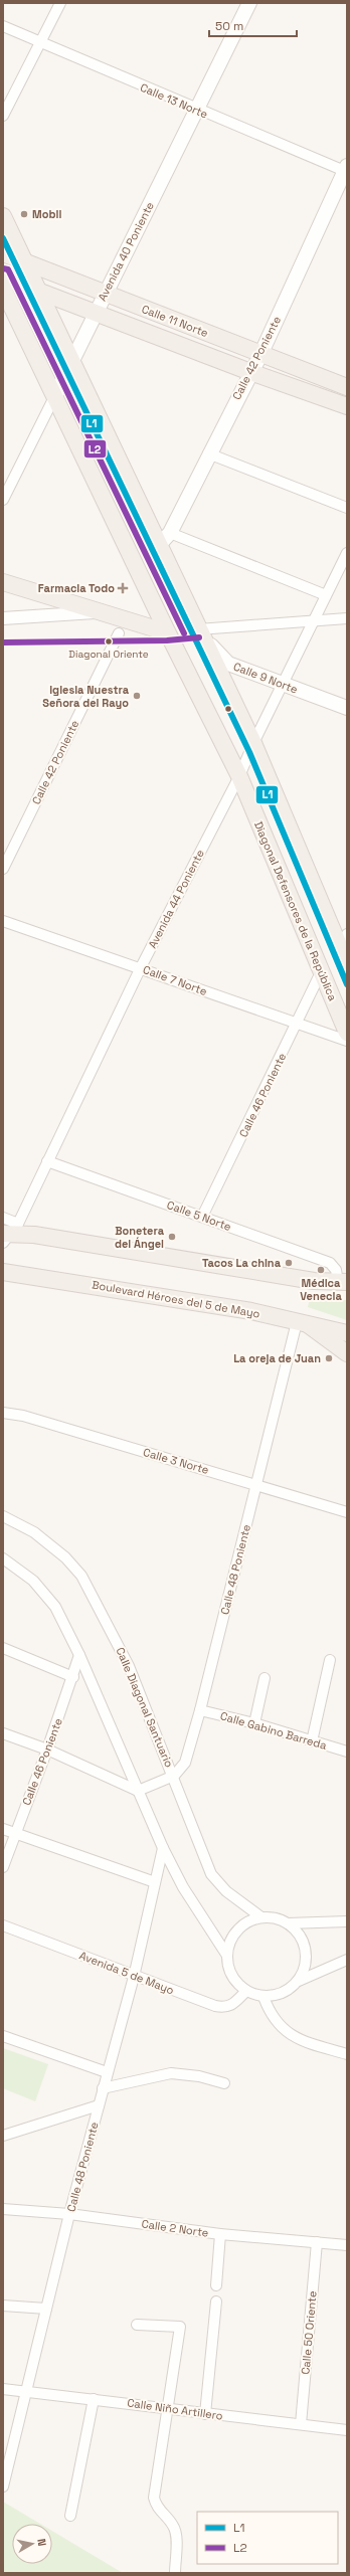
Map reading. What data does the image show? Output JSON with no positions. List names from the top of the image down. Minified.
{"streets":{"main road":["Avenida 40 Poniente","Calle 11 Norte","Calle 42 Poniente","Calle 9 Norte","Diagonal Defensores de la República","Boulevard Héroes del 5 de Mayo"],"street":["Calle 13 Norte","Avenida 44 Poniente","Calle 7 Norte","Calle 46 Poniente","Calle 5 Norte","Calle 3 Norte","Calle 48 Poniente","Calle Diagonal Santuario","Calle Gabino Barreda","Avenida 5 de Mayo","Calle 2 Norte","Calle 50 Oriente","Calle Niño Artillero"]},"crossings":[["Calle 13 Norte","Avenida 40 Poniente"],["Calle 13 Norte","Calle 42 Poniente"],["Avenida 40 Poniente","Calle 11 Norte"],["Avenida 40 Poniente","Diagonal Defensores de la República"],["Calle 11 Norte","Calle 42 Poniente"],["Calle 9 Norte","Avenida 44 Poniente"],["Avenida 44 Poniente","Diagonal Defensores de la República"],["Avenida 44 Poniente","Calle 7 Norte"],["Avenida 44 Poniente","Calle 5 Norte"],["Diagonal Defensores de la República","Calle 46 Poniente"],["Calle 7 Norte","Calle 46 Poniente"],["Calle 46 Poniente","Calle 5 Norte"],["Boulevard Héroes del 5 de Mayo","Calle 48 Poniente"],["Calle 3 Norte","Calle 48 Poniente"],["Calle 48 Poniente","Calle Diagonal Santuario"],["Calle 48 Poniente","Calle Gabino Barreda"],["Calle 48 Poniente","Avenida 5 de Mayo"],["Calle 48 Poniente","Calle 2 Norte"],["Calle 48 Poniente","Calle Niño Artillero"],["Calle Diagonal Santuario","Avenida 5 de Mayo"],["Calle 2 Norte","Calle 50 Oriente"],["Calle 50 Oriente","Calle Niño Artillero"]],"places":{"other":["Mobil","Diagonal Oriente","Iglesia Nuestra Señora del Rayo","Bonetera del Ángel","Tacos La china","Médica Venecia","La oreja de Juan"],"health":["Farmacia Todo"]},"lines":["transit line L1","transit line L2"],"legend":["L1","L2"],"scale_bar":"50 m","north":"right"}
